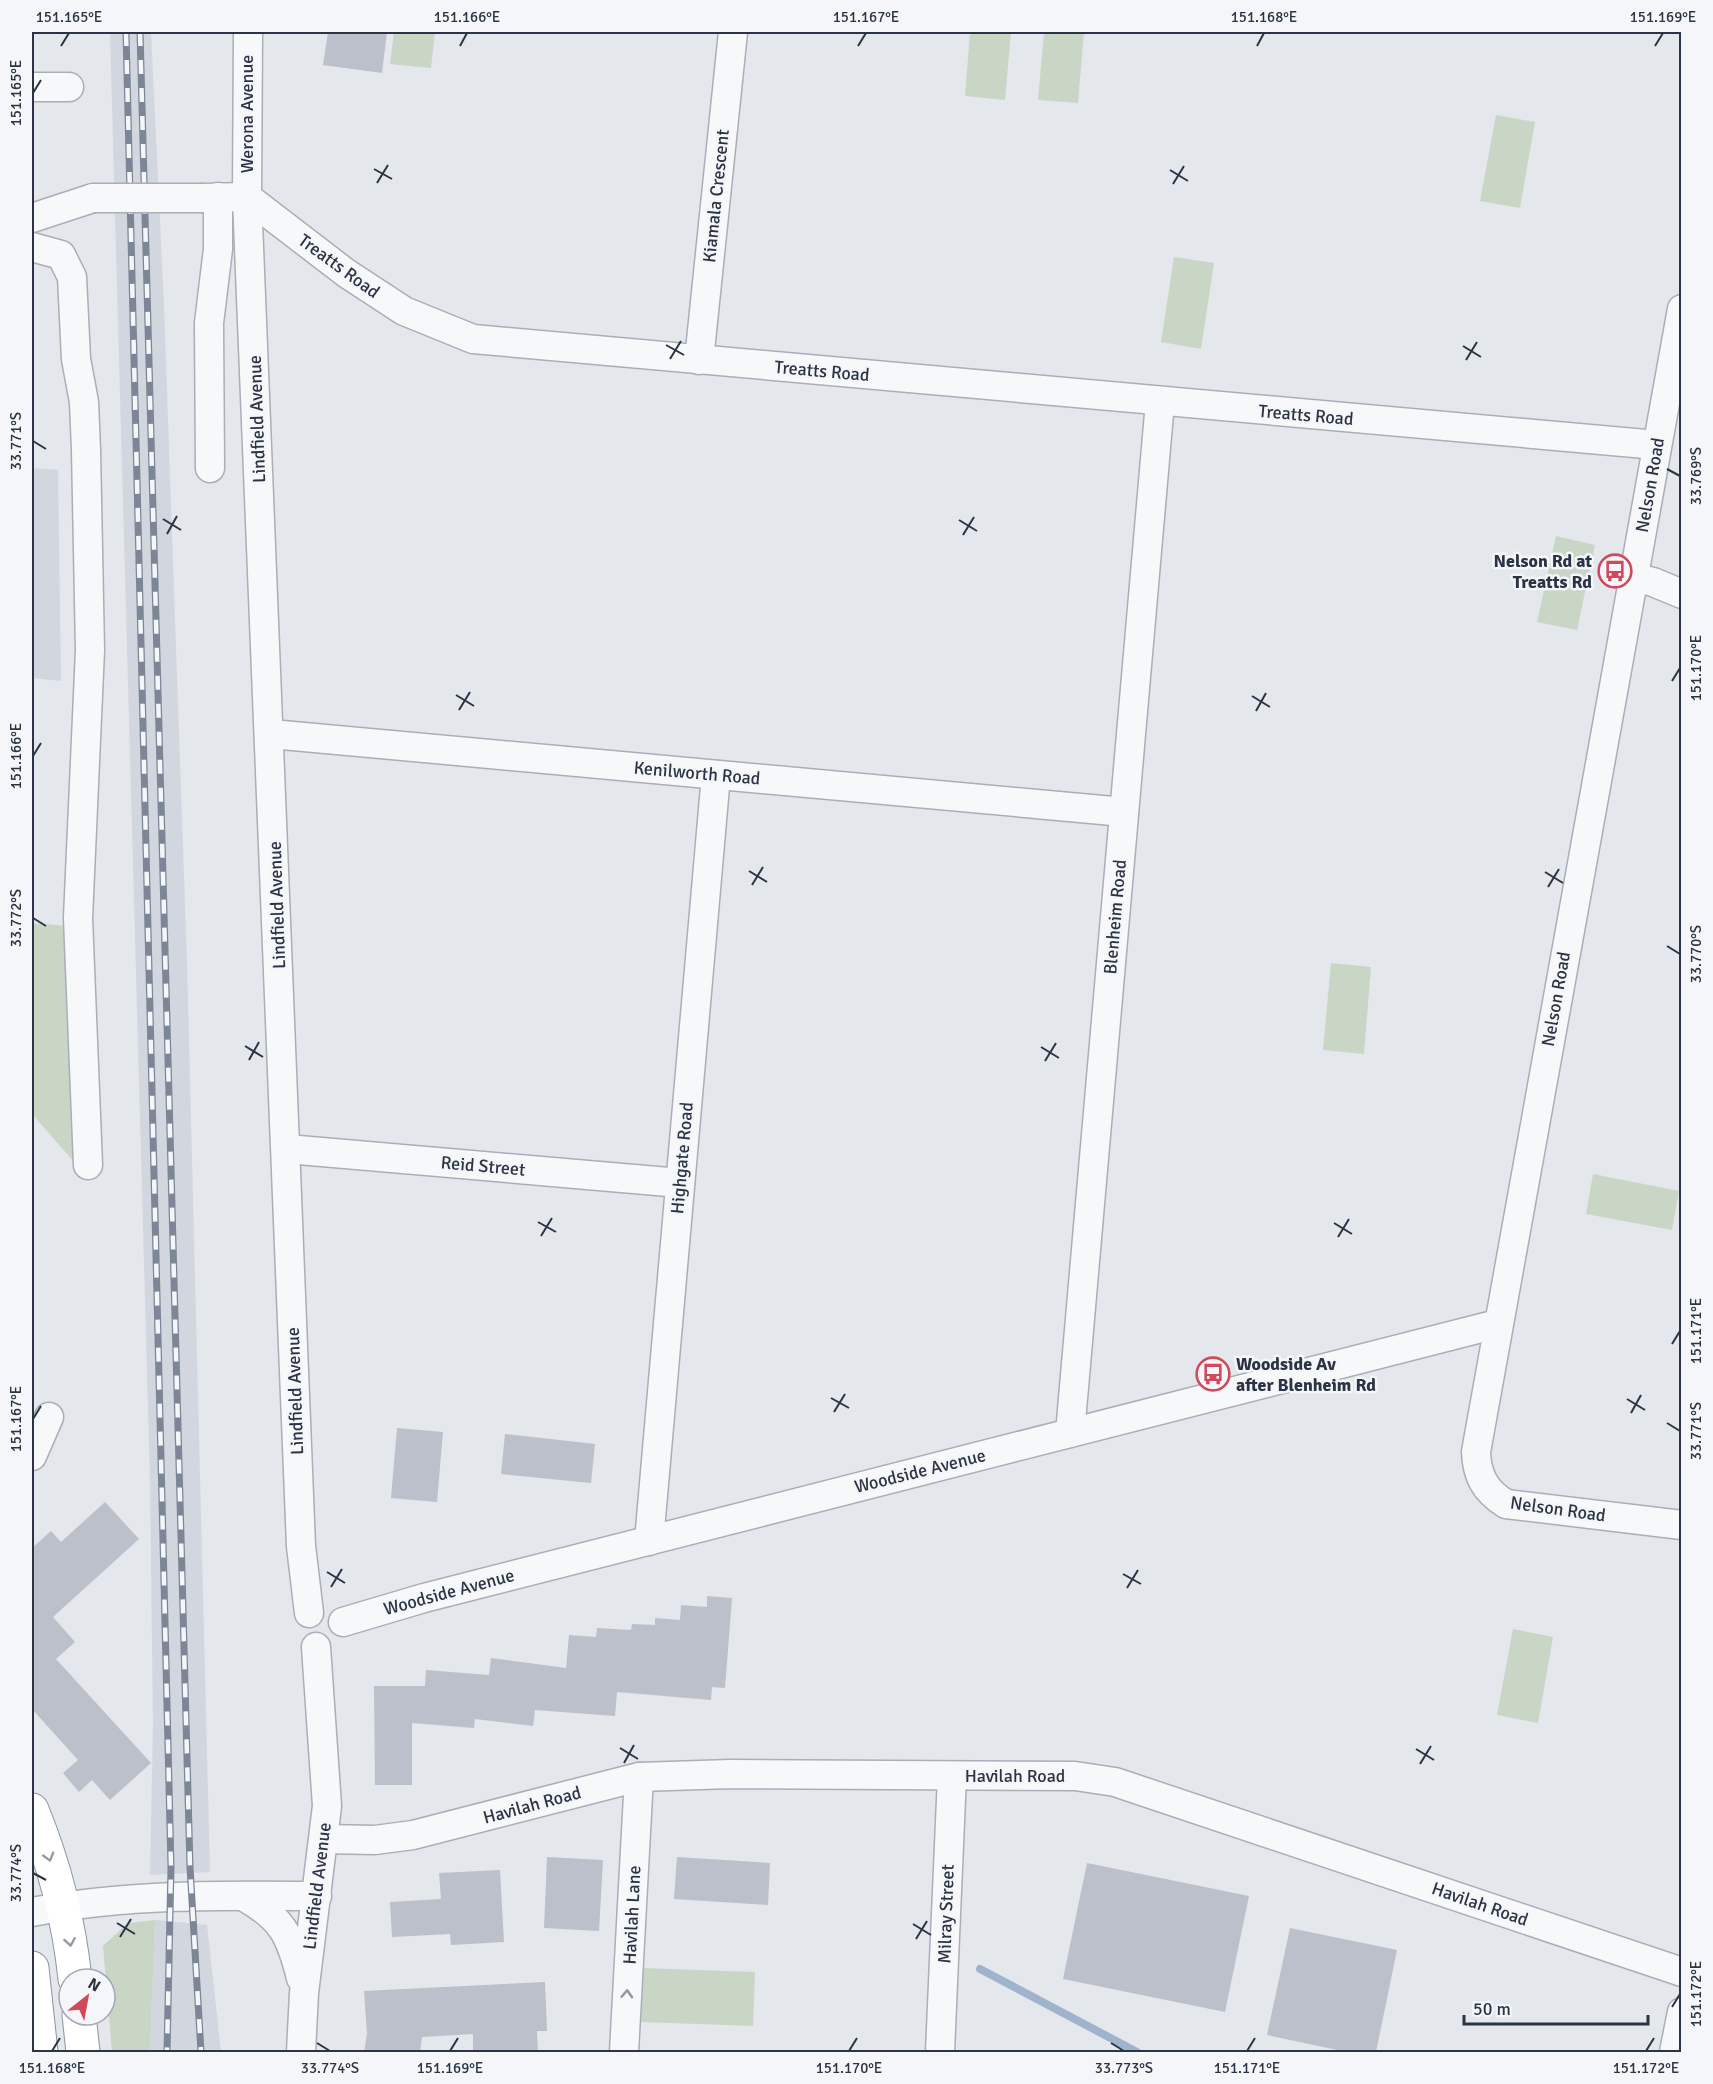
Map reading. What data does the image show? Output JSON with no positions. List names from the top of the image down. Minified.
{"streets":{"street":["Werona Avenue","Kiamala Crescent","Treatts Road","Lindfield Avenue","Nelson Road","Kenilworth Road","Blenheim Road","Highgate Road","Reid Street","Woodside Avenue","Havilah Road","Milray Street","Havilah Lane"]},"crossings":[["Werona Avenue","Treatts Road"],["Werona Avenue","Lindfield Avenue"],["Kiamala Crescent","Treatts Road"],["Treatts Road","Lindfield Avenue"],["Treatts Road","Nelson Road"],["Treatts Road","Blenheim Road"],["Lindfield Avenue","Kenilworth Road"],["Lindfield Avenue","Reid Street"],["Lindfield Avenue","Woodside Avenue"],["Lindfield Avenue","Havilah Road"],["Nelson Road","Woodside Avenue"],["Kenilworth Road","Blenheim Road"],["Kenilworth Road","Highgate Road"],["Blenheim Road","Woodside Avenue"],["Highgate Road","Reid Street"],["Highgate Road","Woodside Avenue"],["Havilah Road","Milray Street"],["Havilah Road","Havilah Lane"]],"one_way":["Havilah Lane"],"places":{"bus stop":["Nelson Rd at Treatts Rd","Woodside Av after Blenheim Rd"]},"scale_bar":"50 m","north":"top right","coordinates":["151.165°E","151.166°E","151.167°E","151.168°E","151.169°E","33.771°S","33.769°S","151.170°E","33.772°S","33.770°S","151.171°E","33.774°S","151.172°E","33.773°S"]}
